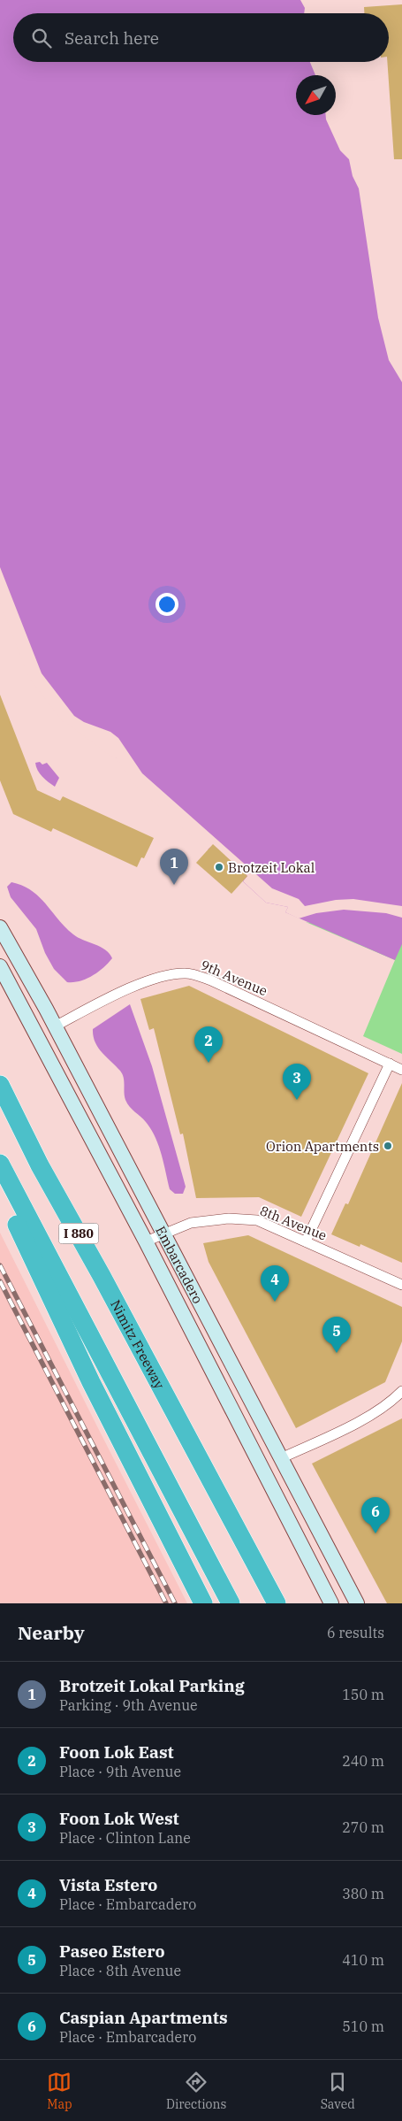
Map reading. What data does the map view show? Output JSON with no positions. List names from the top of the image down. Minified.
{"streets":{"highway":["I 880","Nimitz Freeway"],"main road":["Embarcadero"],"street":["9th Avenue","8th Avenue"]},"crossings":[["9th Avenue","Embarcadero"],["8th Avenue","Embarcadero"]],"places":["Brotzeit Lokal","Orion Apartments"],"north":"bottom left","page":{"search":"Search here","pins":["1","2","3","4","5","6"],"heading":["Nearby","6 results"],"list":[{"mark":"1","name":"Brotzeit Lokal Parking","note":"Parking · 9th Avenue","value":"150 m"},{"mark":"2","name":"Foon Lok East","note":"Place · 9th Avenue","value":"240 m"},{"mark":"3","name":"Foon Lok West","note":"Place · Clinton Lane","value":"270 m"},{"mark":"4","name":"Vista Estero","note":"Place · Embarcadero","value":"380 m"},{"mark":"5","name":"Paseo Estero","note":"Place · 8th Avenue","value":"410 m"},{"mark":"6","name":"Caspian Apartments","note":"Place · Embarcadero","value":"510 m"}],"nav":["Map","Directions","Saved"]}}
